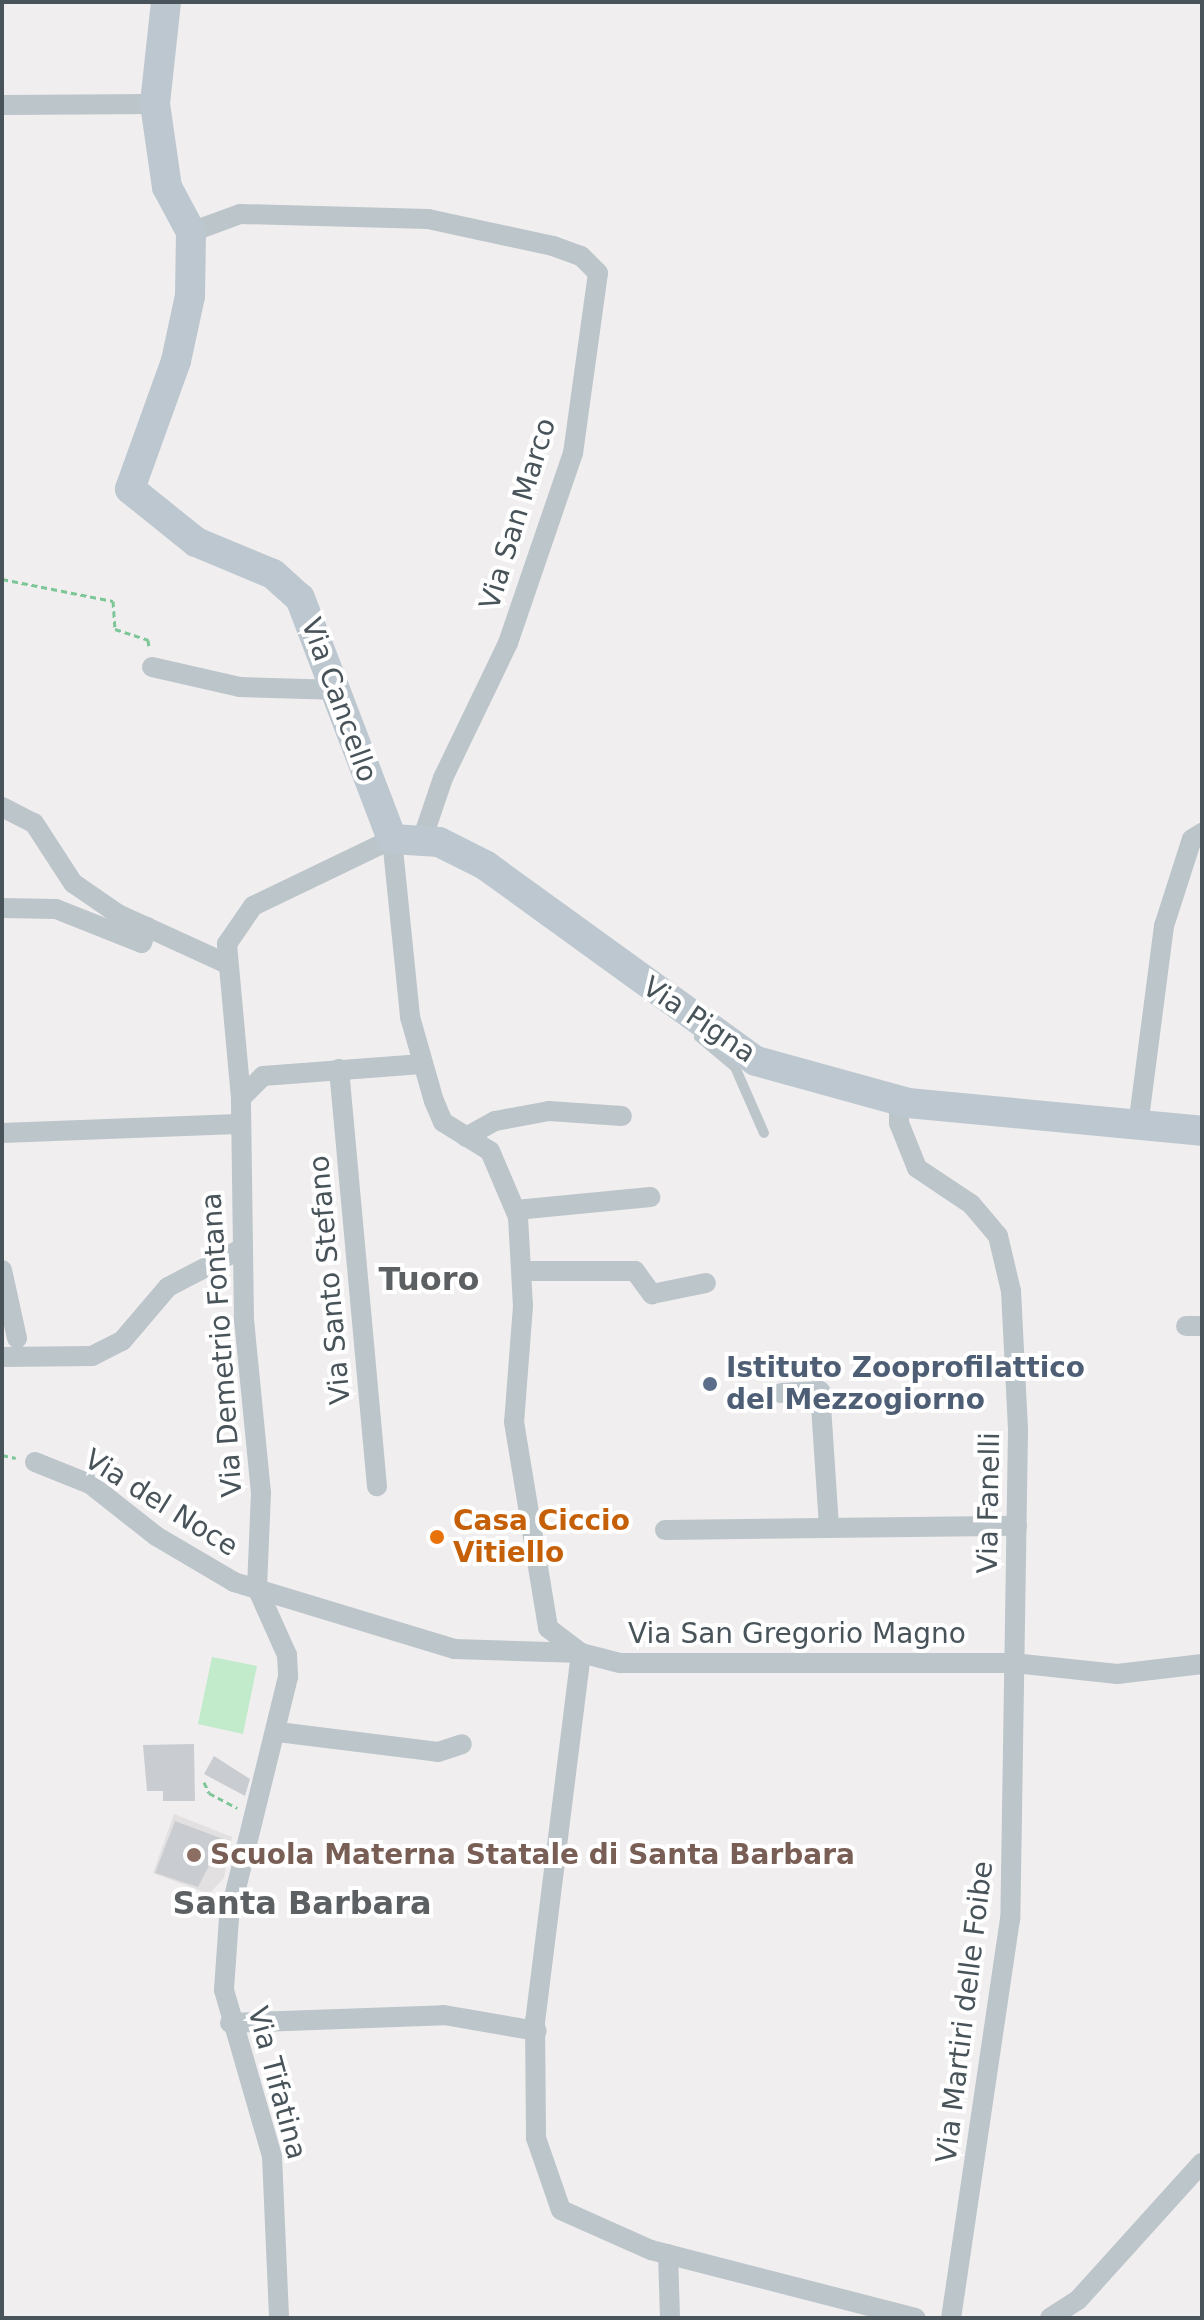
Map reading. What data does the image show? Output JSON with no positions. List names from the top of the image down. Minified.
{"streets":{"street":["Via San Marco","Via Cancello","Via Pigna","Via Santo Stefano","Via Demetrio Fontana","Via del Noce","Via Fanelli","Via San Gregorio Magno","Via Martiri delle Foibe","Via Tifatina"]},"crossings":[["Via San Marco","Via Cancello"],["Via San Marco","Via Pigna"],["Via Cancello","Via Pigna"],["Via Pigna","Via Fanelli"],["Via Demetrio Fontana","Via del Noce"],["Via Demetrio Fontana","Via Tifatina"],["Via del Noce","Via San Gregorio Magno"],["Via del Noce","Via Tifatina"],["Via Fanelli","Via San Gregorio Magno"],["Via Fanelli","Via Martiri delle Foibe"],["Via San Gregorio Magno","Via Martiri delle Foibe"]],"districts":["Tuoro","Santa Barbara"],"places":["Istituto Zooprofilattico del Mezzogiorno","Casa Ciccio Vitiello","Scuola Materna Statale di Santa Barbara"]}
